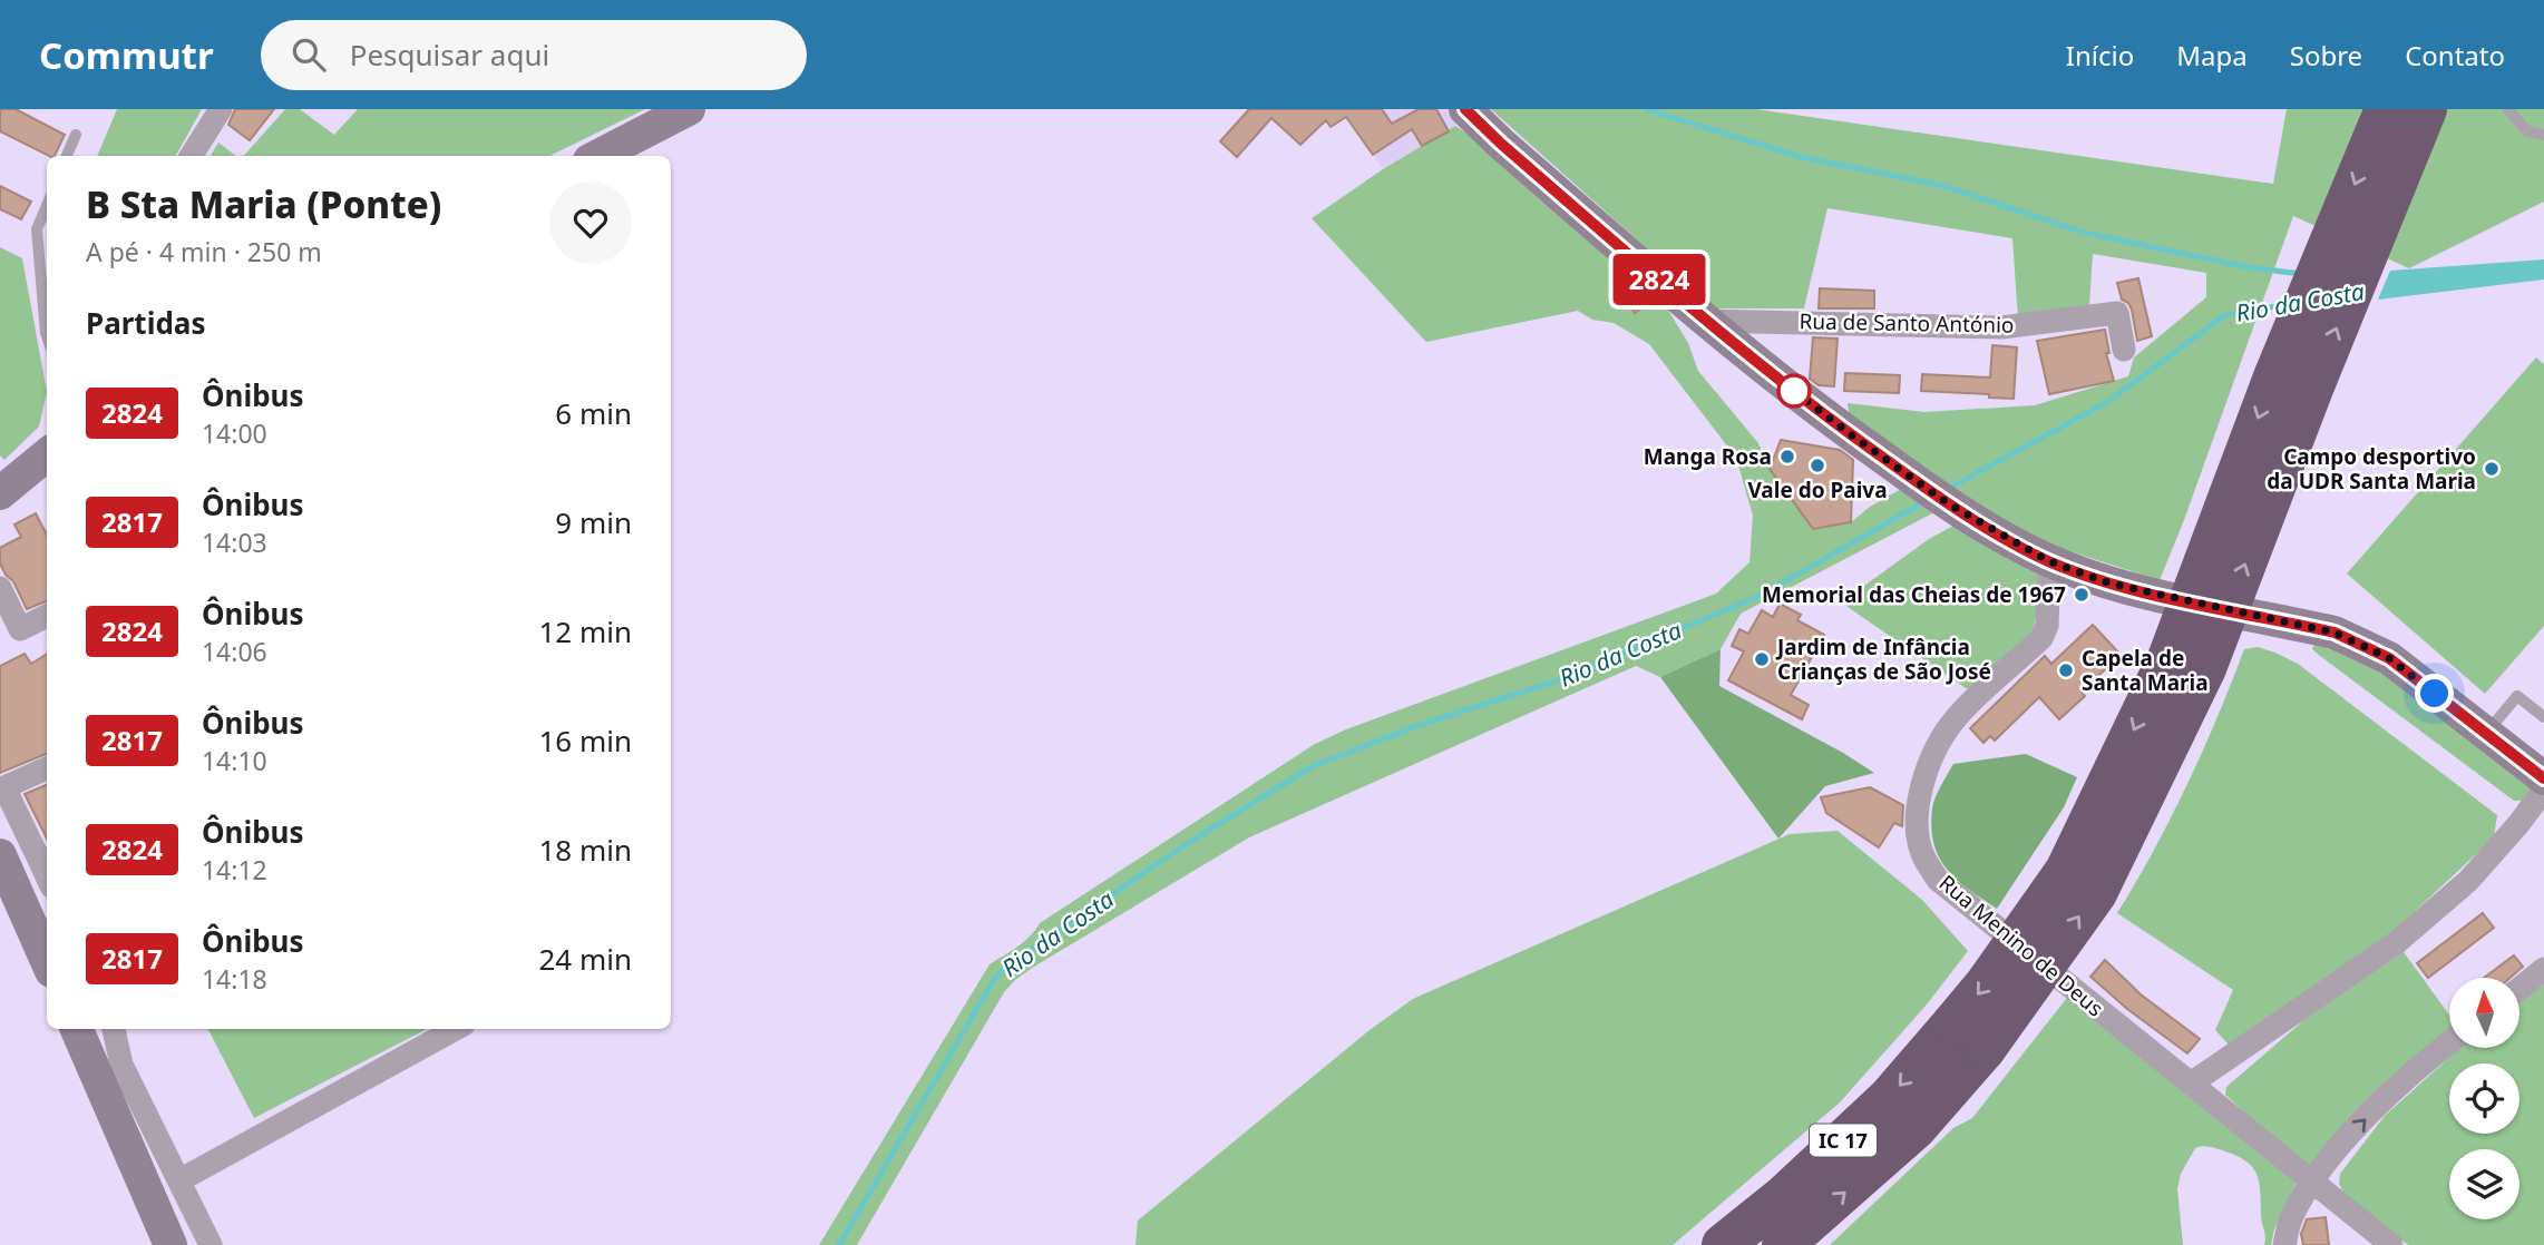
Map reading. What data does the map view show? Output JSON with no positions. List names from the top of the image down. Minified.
{"streets":{"highway":["IC 17"],"street":["Rua de Santo António","Rua Menino de Deus"]},"water":["Rio da Costa"],"places":["Manga Rosa","Vale do Paiva","Campo desportivo da UDR Santa Maria","Memorial das Cheias de 1967","Jardim de Infância Crianças de São José","Capela de Santa Maria"],"lines":["bus line 2824"],"north":"top","page":{"header":"Commutr","search":"Pesquisar aqui","nav":["Início","Mapa","Sobre","Contato"],"on_map":"2824","heading":[["B Sta Maria (Ponte)","A pé · 4 min · 250 m"],"Partidas"],"list":[{"mark":"2824","name":"Ônibus","note":"14:00","value":"6 min"},{"mark":"2817","name":"Ônibus","note":"14:03","value":"9 min"},{"mark":"2824","name":"Ônibus","note":"14:06","value":"12 min"},{"mark":"2817","name":"Ônibus","note":"14:10","value":"16 min"},{"mark":"2824","name":"Ônibus","note":"14:12","value":"18 min"},{"mark":"2817","name":"Ônibus","note":"14:18","value":"24 min"}]}}
